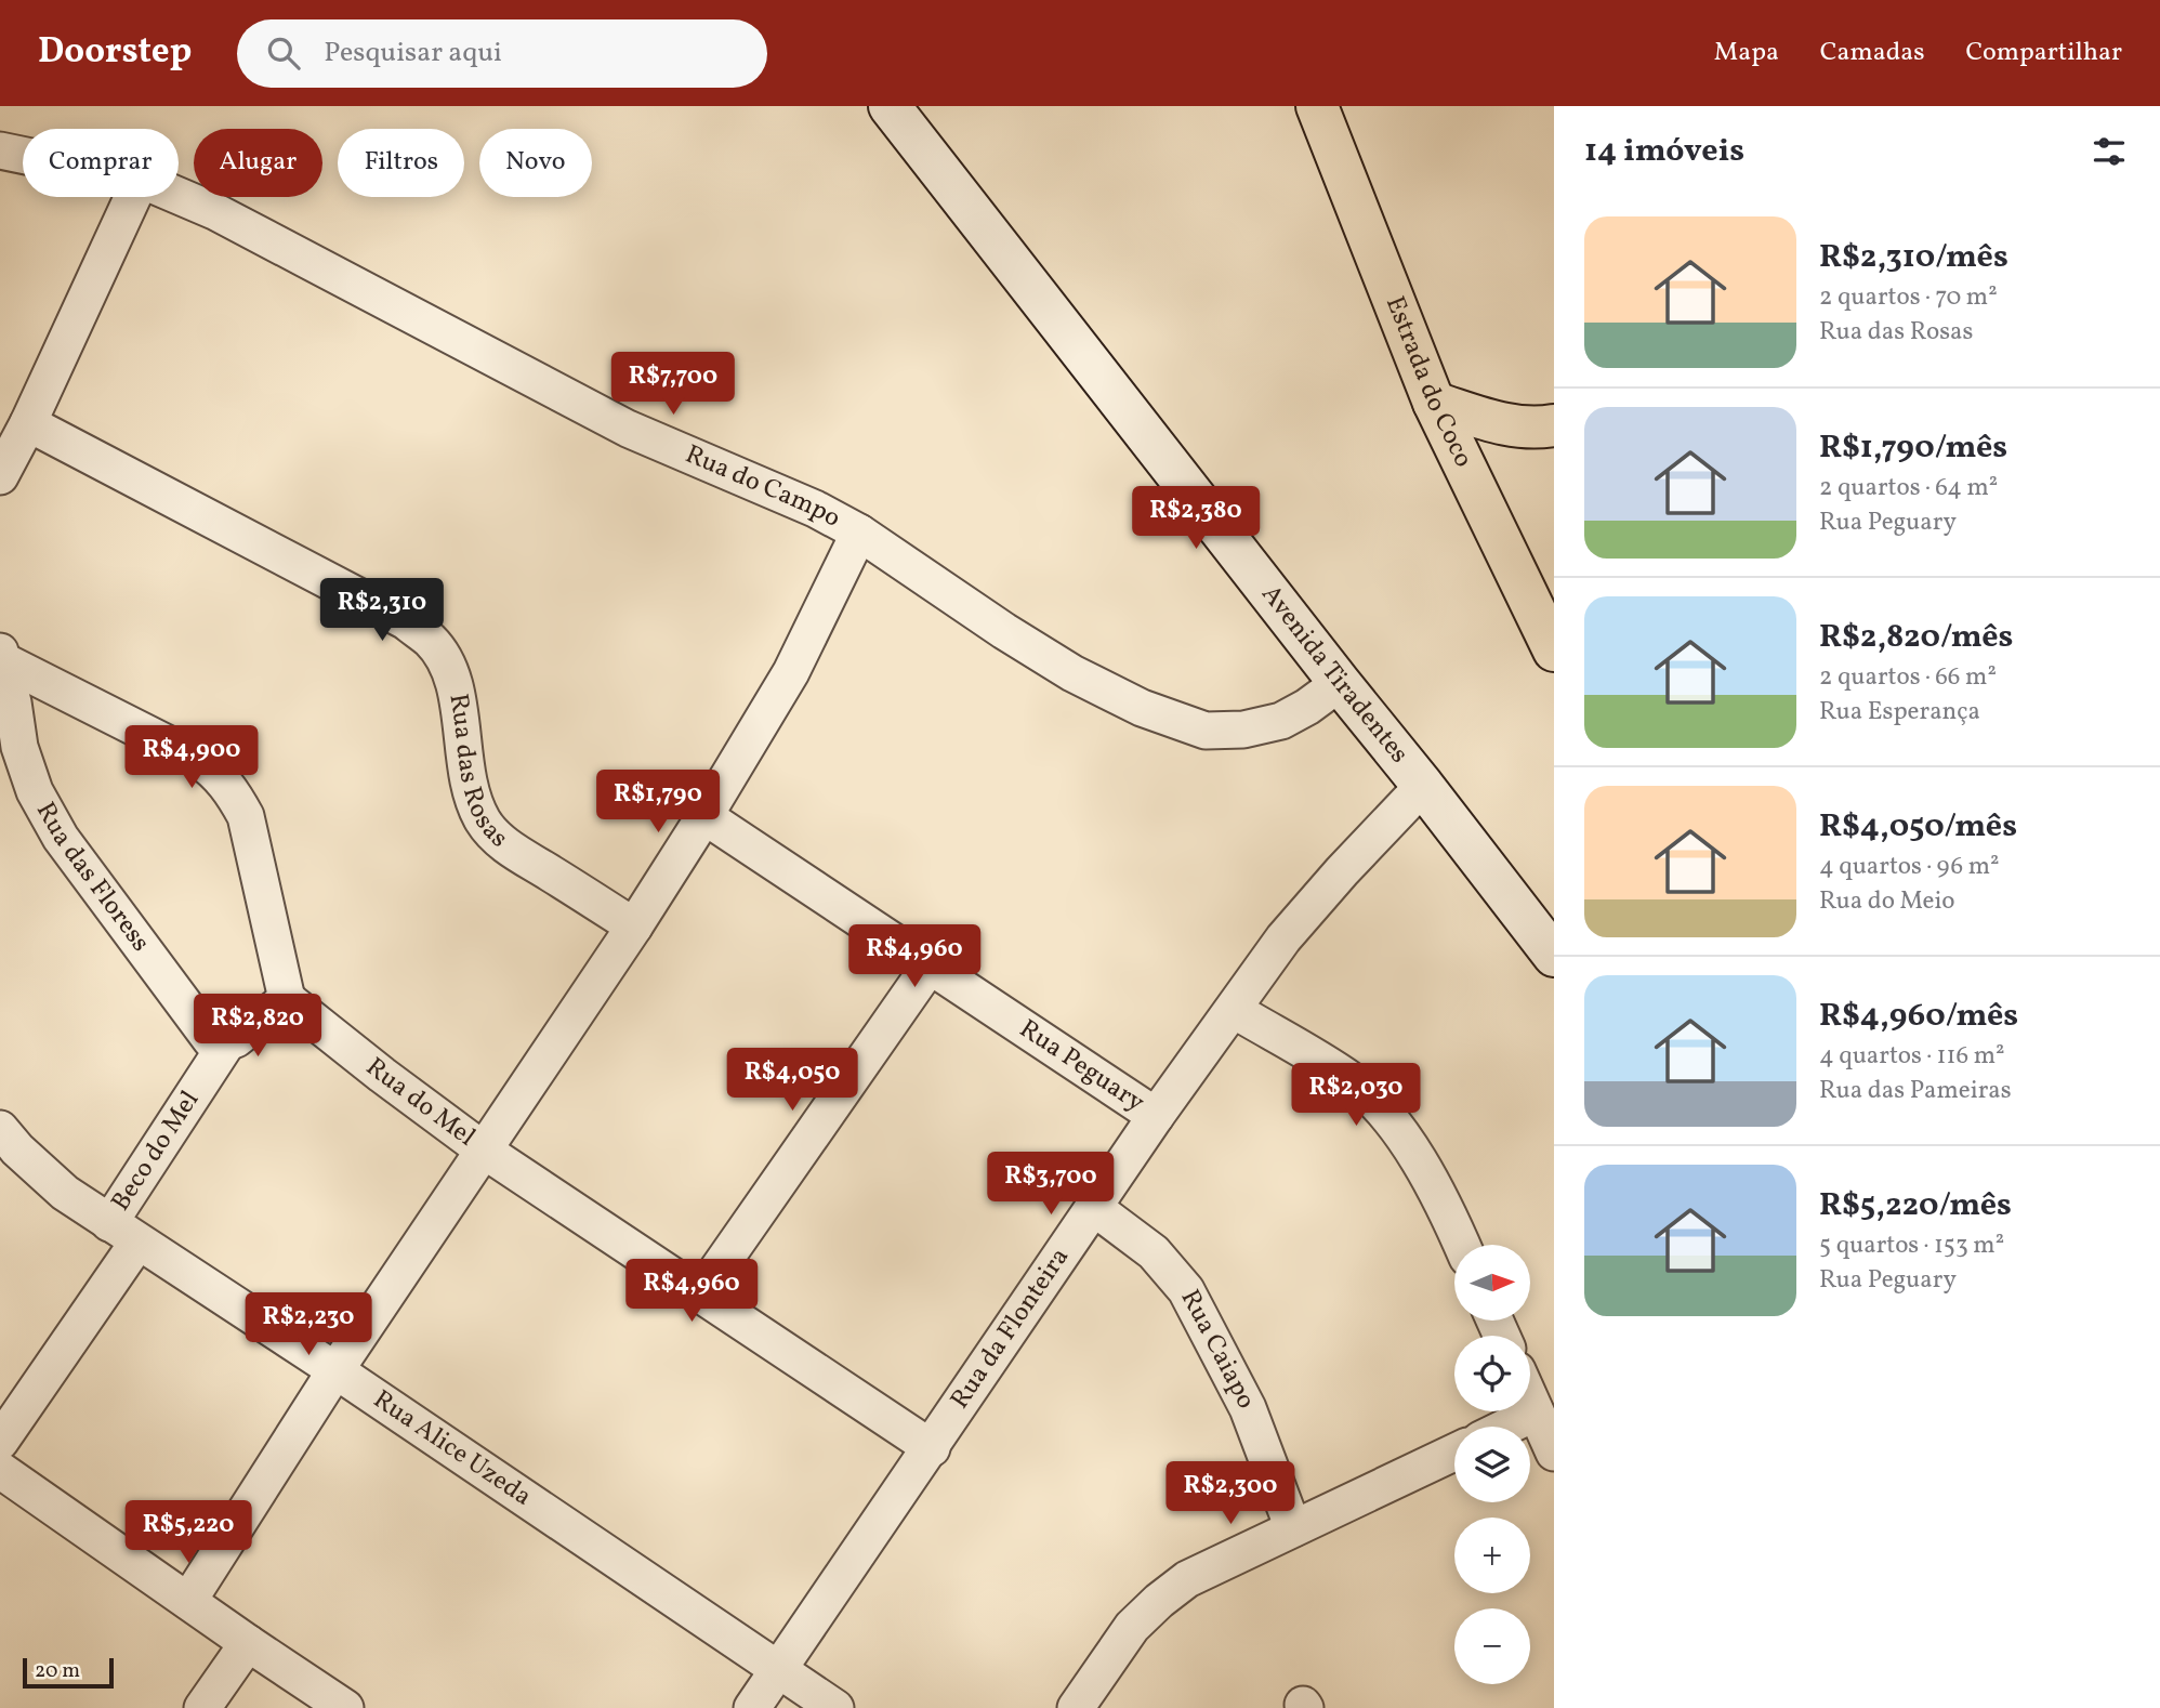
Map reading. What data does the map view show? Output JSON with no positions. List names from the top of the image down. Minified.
{"streets":{"highway":["Estrada do Coco"],"street":["Rua do Campo","Avenida Tiradentes","Rua das Rosas","Rua das Floress","Rua Peguary","Rua do Mel","Beco do Mel","Rua da Flonteira","Rua Caiapo","Rua Alice Uzeda"]},"crossings":[["Rua do Campo","Avenida Tiradentes"],["Avenida Tiradentes","Rua da Flonteira"],["Rua das Floress","Beco do Mel"],["Rua Peguary","Rua da Flonteira"],["Rua do Mel","Rua da Flonteira"],["Beco do Mel","Rua Alice Uzeda"],["Rua da Flonteira","Rua Caiapo"],["Rua da Flonteira","Rua Alice Uzeda"]],"scale_bar":"20 m","north":"right","page":{"header":"Doorstep","search":"Pesquisar aqui","nav":["Mapa","Camadas","Compartilhar"],"heading":"14 imóveis","chip":["Comprar","Alugar","Filtros","Novo"],"list":[{"name":"R$2,310/mês","note":"2 quartos · 70 m² · Rua das Rosas"},{"name":"R$1,790/mês","note":"2 quartos · 64 m² · Rua Peguary"},{"name":"R$2,820/mês","note":"2 quartos · 66 m² · Rua Esperança"},{"name":"R$4,050/mês","note":"4 quartos · 96 m² · Rua do Meio"},{"name":"R$4,960/mês","note":"4 quartos · 116 m² · Rua das Pameiras"},{"name":"R$5,220/mês","note":"5 quartos · 153 m² · Rua Peguary"}],"price":["R$7,700","R$2,380","R$2,310","R$4,900","R$1,790","R$4,960","R$2,820","R$4,050","R$2,030","R$3,700","R$4,960","R$2,230","R$2,300","R$5,220"],"map_buttons":["+","−"],"scale":"20 m"}}
